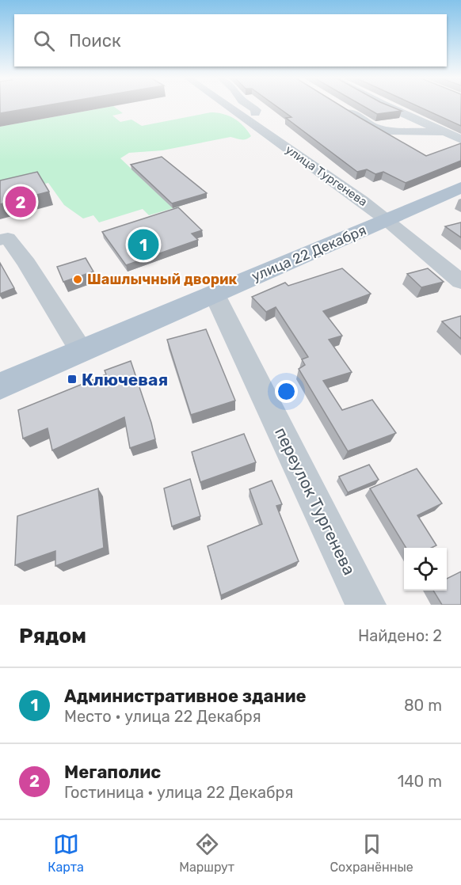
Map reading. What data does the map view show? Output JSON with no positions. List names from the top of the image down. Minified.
{"streets":{"main road":["улица 22 Декабря"],"street":["улица Тургенева","переулок Тургенева"]},"crossings":[["улица Тургенева","улица 22 Декабря"],["улица 22 Декабря","переулок Тургенева"]],"places":{"other":["Шашлычный дворик"],"transit":["Ключевая"]},"page":{"search":"Поиск","pins":["2","1"],"heading":["Рядом","Найдено: 2"],"list":[{"mark":"1","name":"Административное здание","note":"Место · улица 22 Декабря","value":"80 m"},{"mark":"2","name":"Мегаполис","note":"Гостиница · улица 22 Декабря","value":"140 m"}],"nav":["Карта","Маршрут","Сохранённые"]}}
